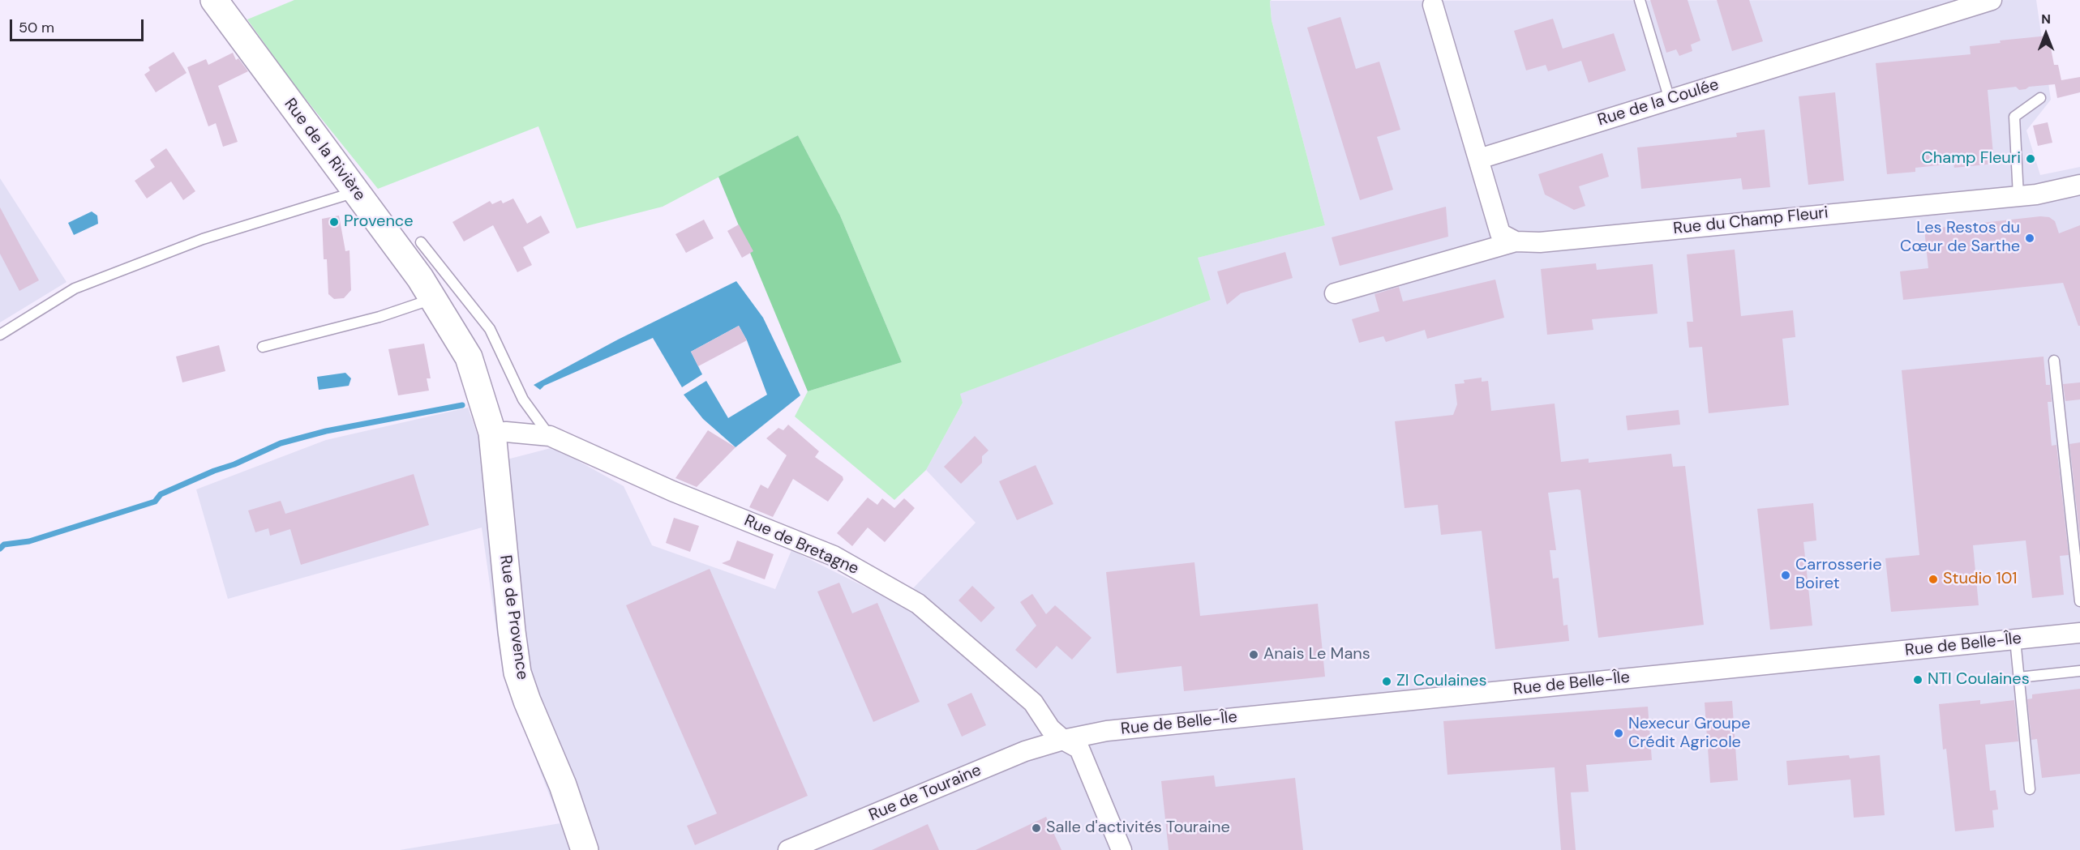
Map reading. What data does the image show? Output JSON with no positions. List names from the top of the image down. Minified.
{"streets":{"street":["Rue de la Coulée","Rue de la Rivière","Rue du Champ Fleuri","Rue de Bretagne","Rue de Provence","Rue de Belle-Île","Rue de Touraine"]},"crossings":[["Rue de la Rivière","Rue de Bretagne"],["Rue de la Rivière","Rue de Provence"],["Rue de Bretagne","Rue de Provence"],["Rue de Bretagne","Rue de Belle-Île"],["Rue de Bretagne","Rue de Touraine"],["Rue de Belle-Île","Rue de Touraine"]],"places":["Champ Fleuri","Provence","Les Restos du Cœur de Sarthe","Carrosserie Boiret","Studio 101","Anais Le Mans","NTI Coulaines","ZI Coulaines","Nexecur Groupe Crédit Agricole","Salle d'activités Touraine"],"scale_bar":"50 m","north":"top"}
